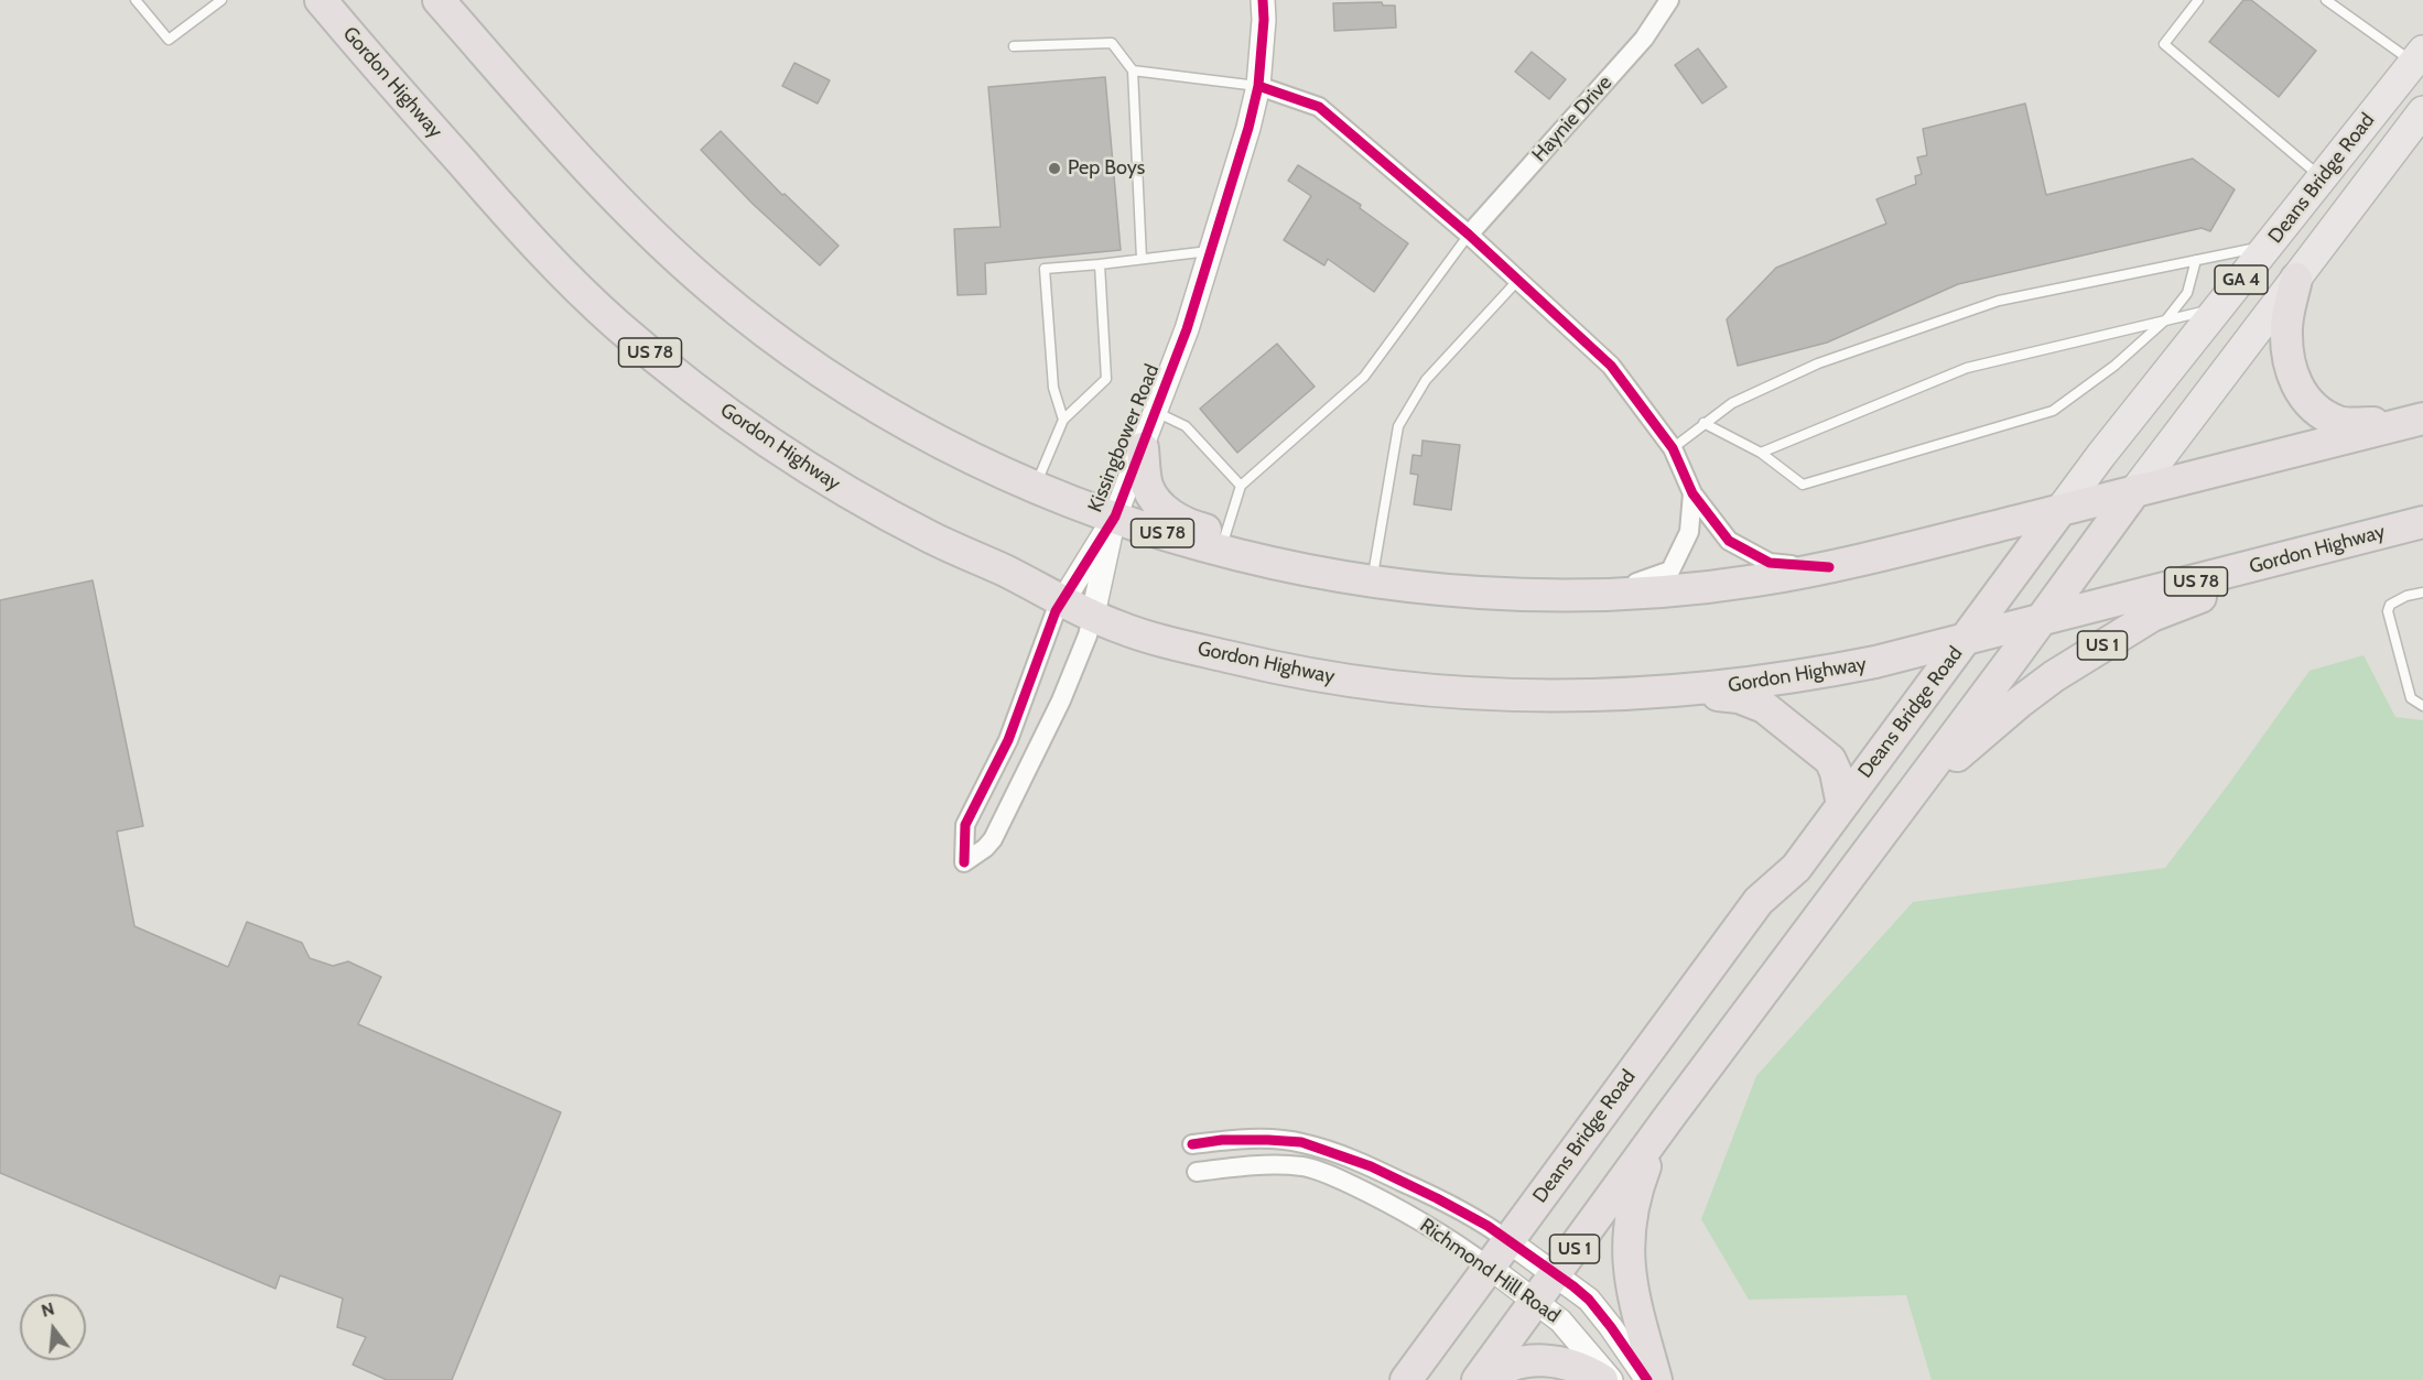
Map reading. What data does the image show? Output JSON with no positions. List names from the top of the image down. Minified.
{"streets":{"highway":["Gordon Highway","Deans Bridge Road","GA 4","US 78","US 1"],"street":["Haynie Drive","Kissingbower Road","Richmond Hill Road"]},"crossings":[["Gordon Highway","Deans Bridge Road"],["Gordon Highway","Kissingbower Road"],["Gordon Highway","US 1"],["Deans Bridge Road","US 78"],["Deans Bridge Road","US 1"],["Deans Bridge Road","Richmond Hill Road"],["US 78","Kissingbower Road"]],"places":["Pep Boys"],"north":"top"}
